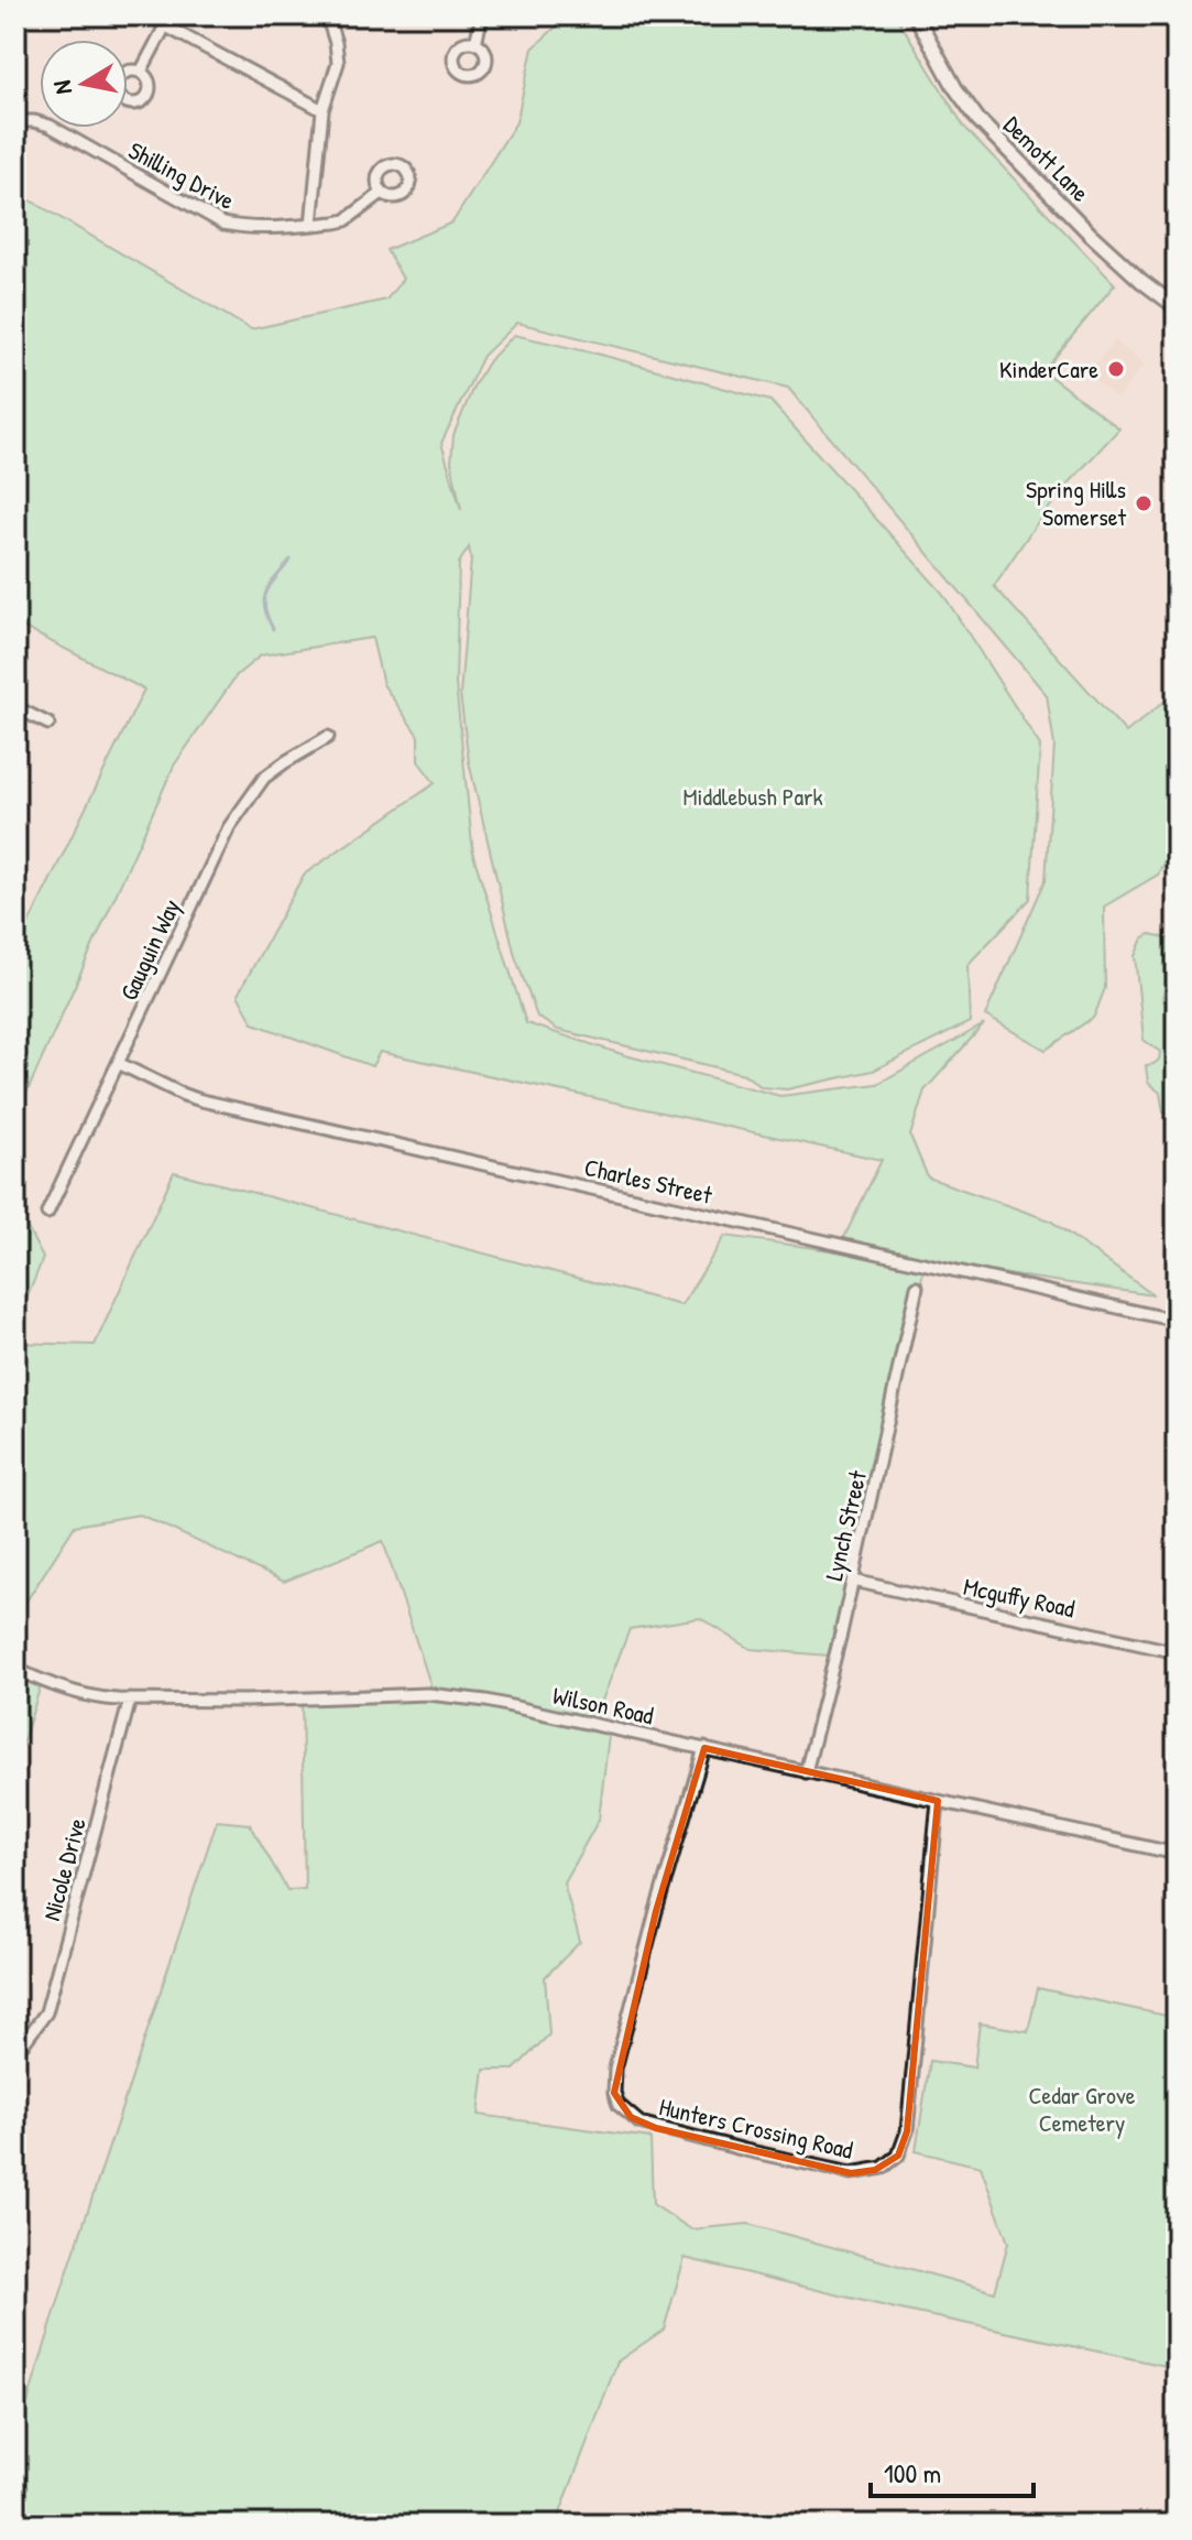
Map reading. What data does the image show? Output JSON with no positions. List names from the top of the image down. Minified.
{"streets":{"street":["Demott Lane","Shilling Drive","Gauguin Way","Charles Street","Lynch Street","Mcguffy Road","Wilson Road","Nicole Drive","Hunters Crossing Road"]},"crossings":[["Gauguin Way","Charles Street"],["Lynch Street","Mcguffy Road"],["Lynch Street","Wilson Road"],["Wilson Road","Nicole Drive"],["Wilson Road","Hunters Crossing Road"]],"parks":["Middlebush Park","Cedar Grove Cemetery"],"places":["KinderCare","Spring Hills Somerset"],"scale_bar":"100 m","north":"left"}
